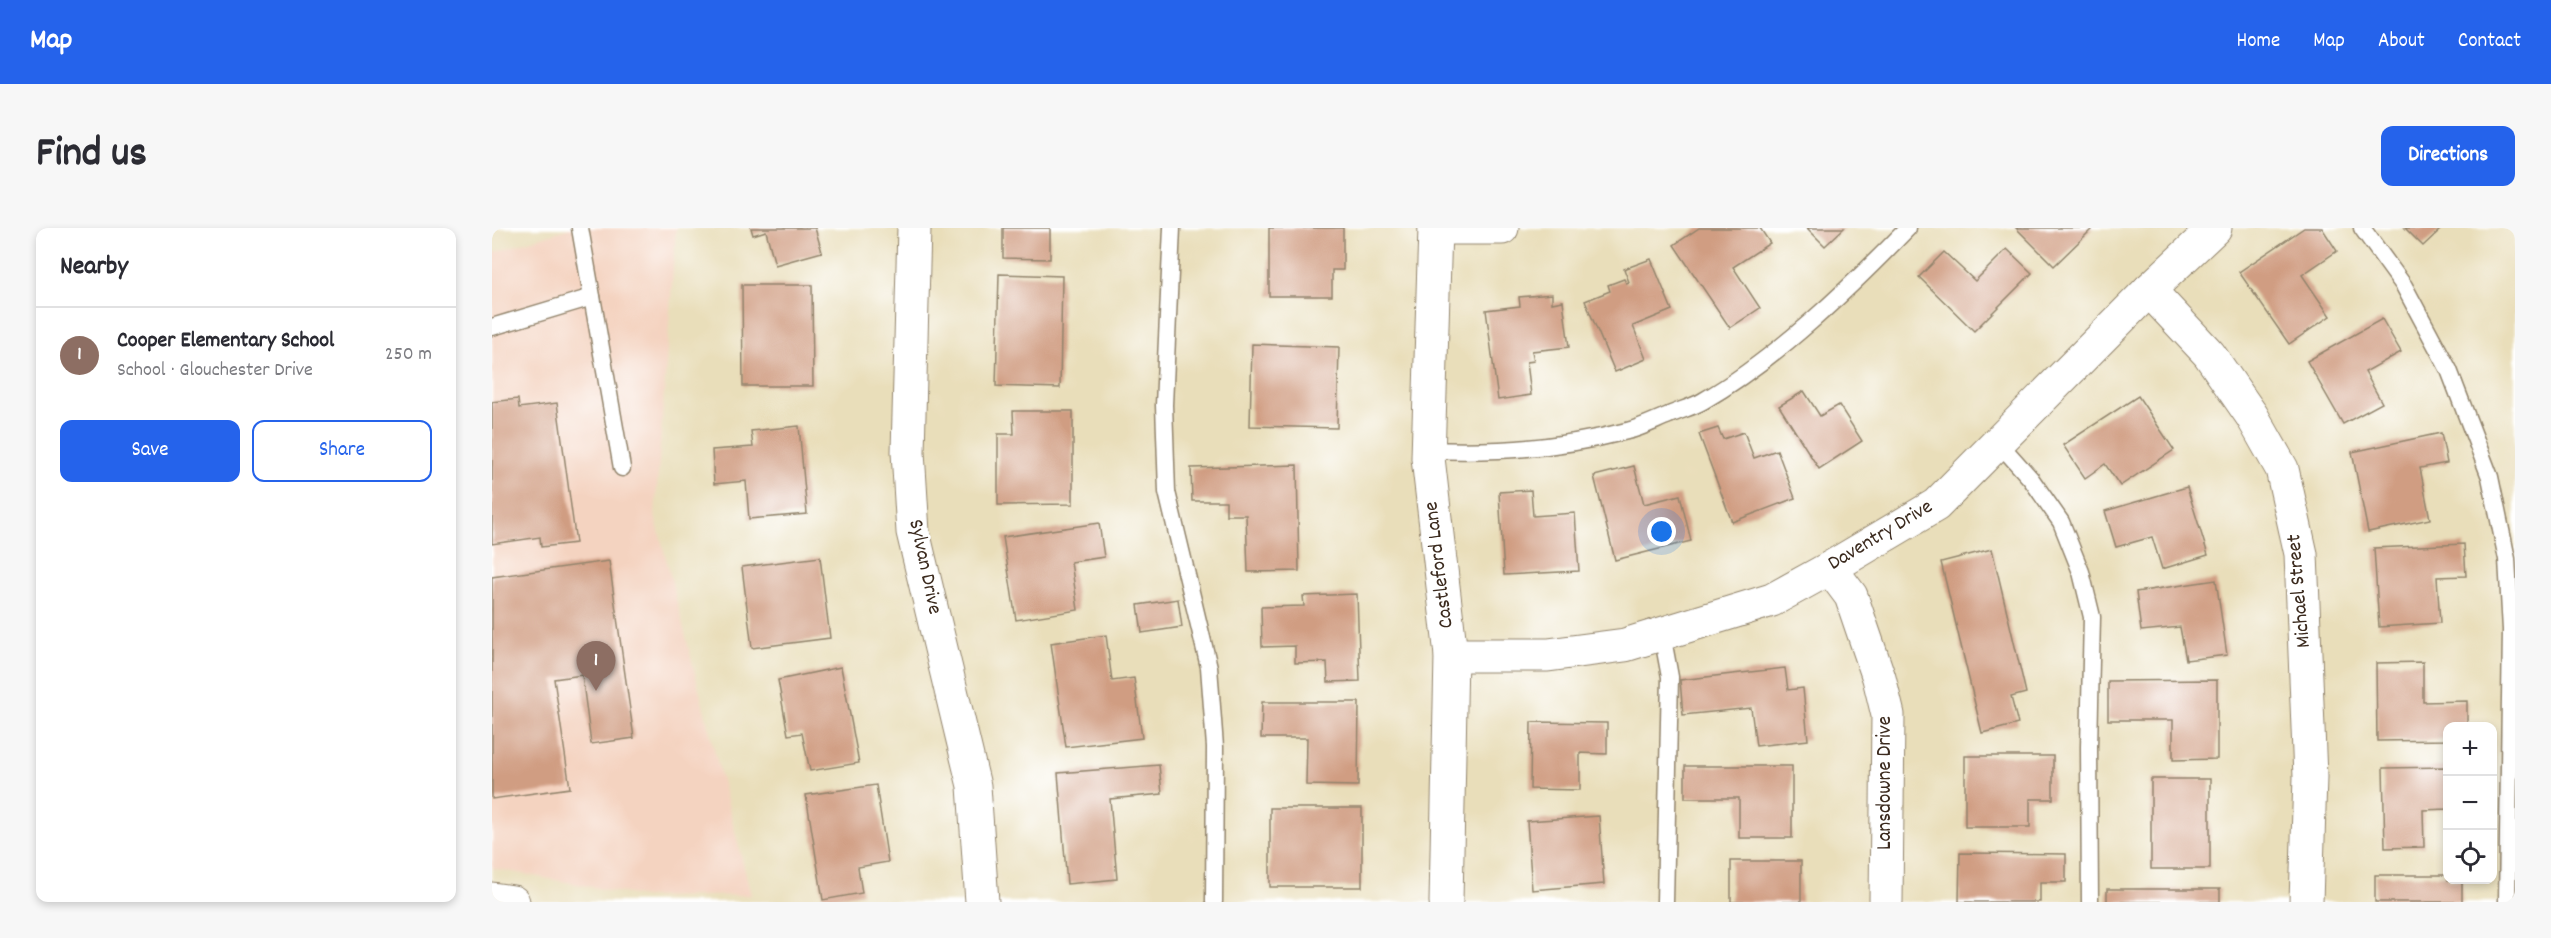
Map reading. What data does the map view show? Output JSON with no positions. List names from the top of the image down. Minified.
{"streets":{"street":["Daventry Drive","Castleford Lane","Sylvan Drive","Michael Street","Lansdowne Drive"]},"crossings":[["Daventry Drive","Castleford Lane"],["Daventry Drive","Michael Street"],["Daventry Drive","Lansdowne Drive"]],"page":{"header":"Map","nav":["Home","Map","About","Contact"],"title":"Find us","buttons":["Directions",["Save","Share"]],"heading":"Nearby","list":[{"mark":"1","name":"Cooper Elementary School","note":"School · Glouchester Drive","value":"250 m"}],"pins":"1","map_buttons":["+","−"]}}
